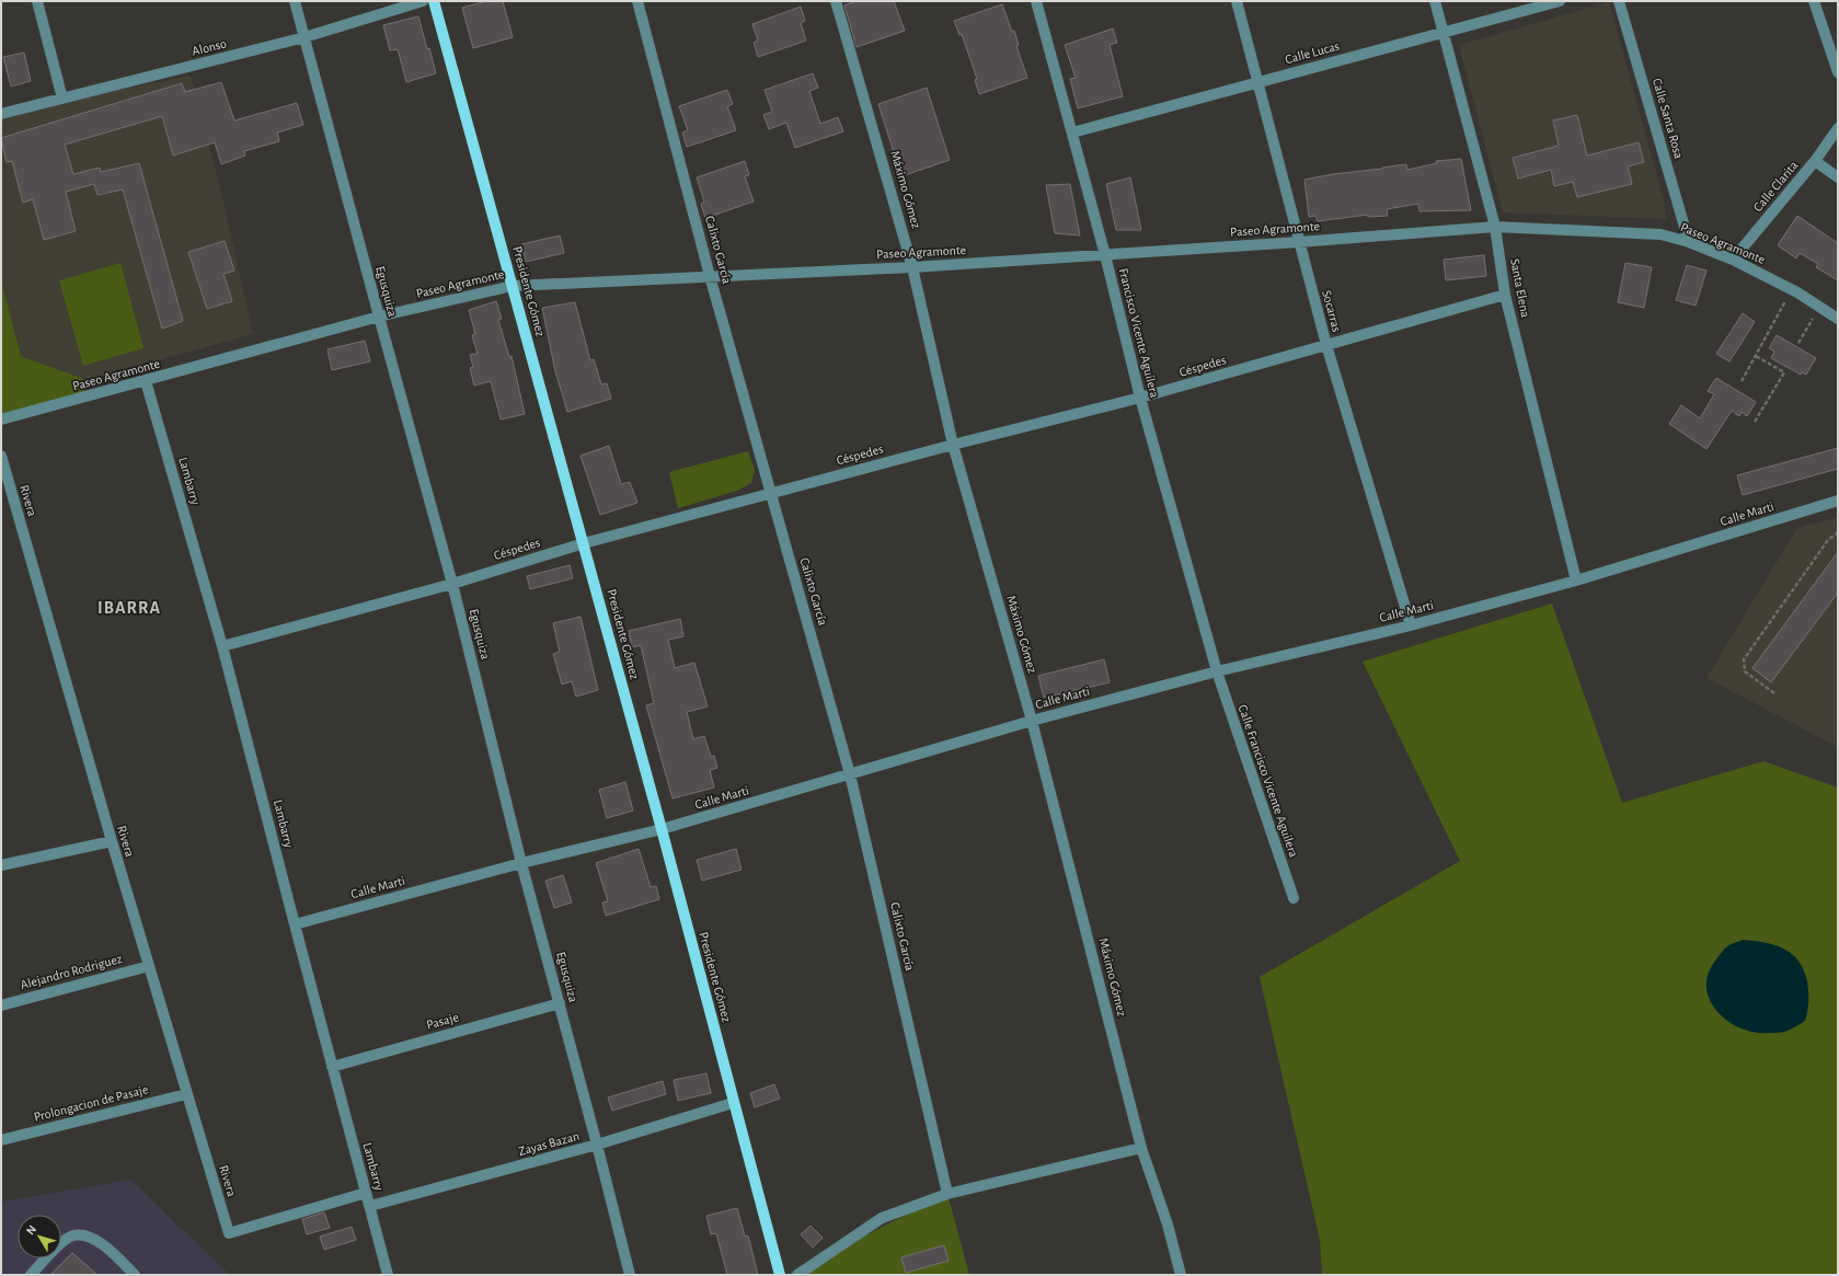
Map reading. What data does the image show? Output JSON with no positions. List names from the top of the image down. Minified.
{"streets":{"main road":["Presidente Gómez"],"street":["Alonso","Calle Lucas","Calle Santa Rosa","Calle Clarita","Máximo Gómez","Paseo Agramonte","Calixto García","Santa Elena","Egusquiza","Socarras","Francisco Vicente Aguilera","Céspedes","Lambarry","Rivera","Calle Marti","Calle Francisco Vicente Aguilera","Alejandro Rodriguez","Pasaje","Prolongacion de Pasaje","Zayas Bazan"]},"crossings":[["Alonso","Egusquiza"],["Calle Lucas","Santa Elena"],["Calle Lucas","Socarras"],["Calle Lucas","Francisco Vicente Aguilera"],["Calle Santa Rosa","Paseo Agramonte"],["Calle Clarita","Paseo Agramonte"],["Máximo Gómez","Paseo Agramonte"],["Máximo Gómez","Céspedes"],["Máximo Gómez","Calle Marti"],["Paseo Agramonte","Calixto García"],["Paseo Agramonte","Santa Elena"],["Paseo Agramonte","Egusquiza"],["Paseo Agramonte","Presidente Gómez"],["Paseo Agramonte","Socarras"],["Paseo Agramonte","Francisco Vicente Aguilera"],["Paseo Agramonte","Lambarry"],["Calixto García","Céspedes"],["Calixto García","Calle Marti"],["Santa Elena","Céspedes"],["Santa Elena","Calle Marti"],["Egusquiza","Céspedes"],["Egusquiza","Calle Marti"],["Egusquiza","Pasaje"],["Egusquiza","Zayas Bazan"],["Presidente Gómez","Céspedes"],["Presidente Gómez","Calle Marti"],["Presidente Gómez","Zayas Bazan"],["Socarras","Céspedes"],["Socarras","Calle Marti"],["Francisco Vicente Aguilera","Céspedes"],["Francisco Vicente Aguilera","Calle Marti"],["Francisco Vicente Aguilera","Calle Francisco Vicente Aguilera"],["Céspedes","Lambarry"],["Lambarry","Rivera"],["Lambarry","Calle Marti"],["Lambarry","Pasaje"],["Lambarry","Zayas Bazan"],["Rivera","Alejandro Rodriguez"],["Rivera","Prolongacion de Pasaje"],["Calle Marti","Calle Francisco Vicente Aguilera"]],"districts":["IBARRA"],"north":"top left"}
